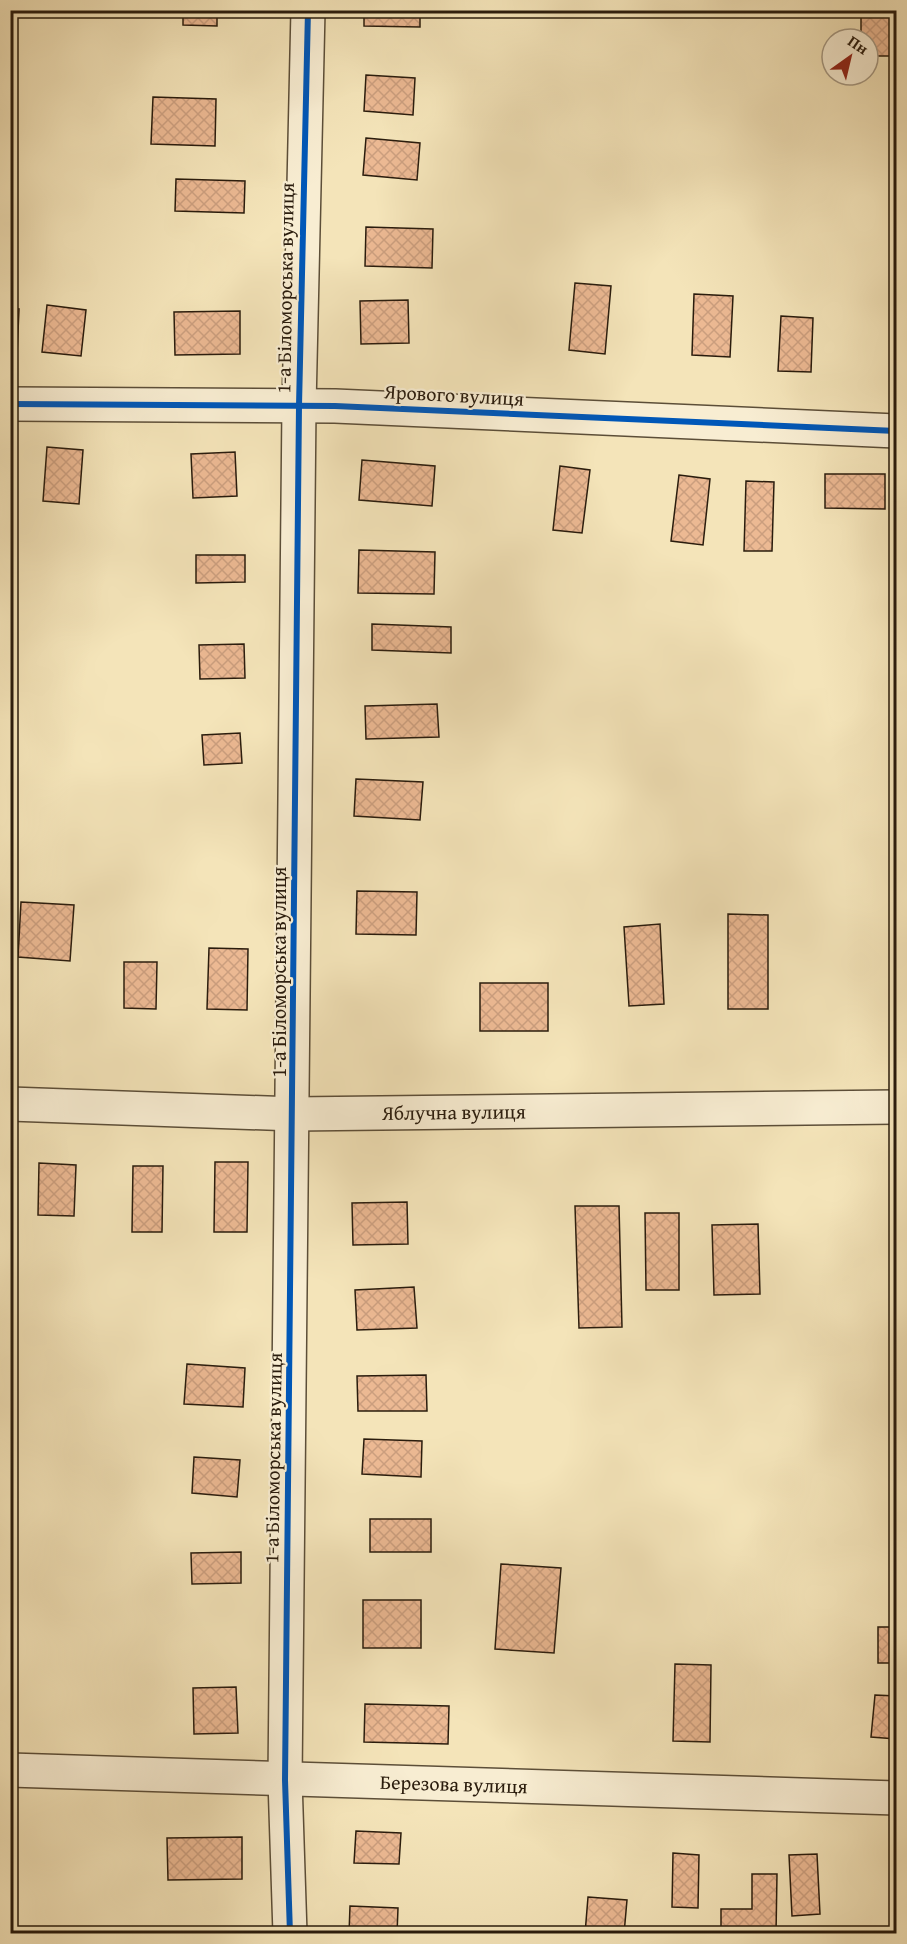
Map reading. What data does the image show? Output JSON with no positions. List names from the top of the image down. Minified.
{"streets":{"street":["1-а Біломорська вулиця","Ярового вулиця","Яблучна вулиця","Березова вулиця"]},"crossings":[["1-а Біломорська вулиця","Ярового вулиця"],["1-а Біломорська вулиця","Яблучна вулиця"],["1-а Біломорська вулиця","Березова вулиця"]],"north":"top right"}
